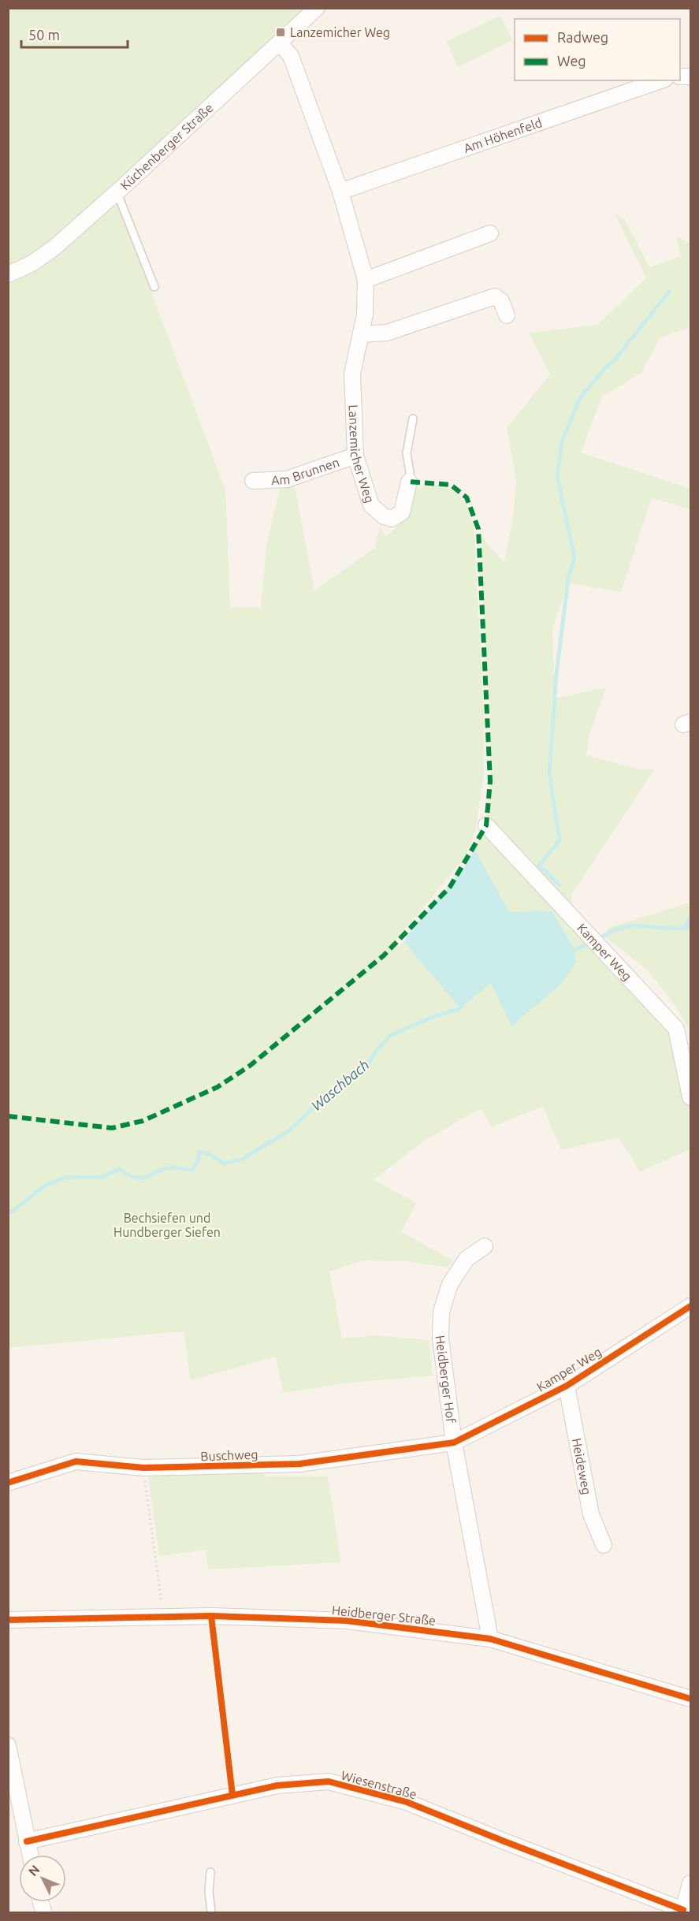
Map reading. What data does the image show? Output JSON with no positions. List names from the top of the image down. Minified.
{"streets":{"street":["Am Höhenfeld","Küchenberger Straße","Lanzemicher Weg","Am Brunnen","Kamper Weg","Heidberger Hof","Buschweg","Heideweg","Heidberger Straße","Wiesenstraße"]},"crossings":[["Am Höhenfeld","Lanzemicher Weg"],["Küchenberger Straße","Lanzemicher Weg"],["Lanzemicher Weg","Am Brunnen"],["Kamper Weg","Heidberger Hof"],["Kamper Weg","Buschweg"],["Kamper Weg","Heideweg"],["Heidberger Hof","Buschweg"],["Heidberger Hof","Heidberger Straße"]],"water":["Waschbach"],"parks":["Bechsiefen und Hundberger Siefen"],"places":{"transit":["Lanzemicher Weg"]},"legend":["Radweg","Weg"],"scale_bar":"50 m","north":"top left"}
